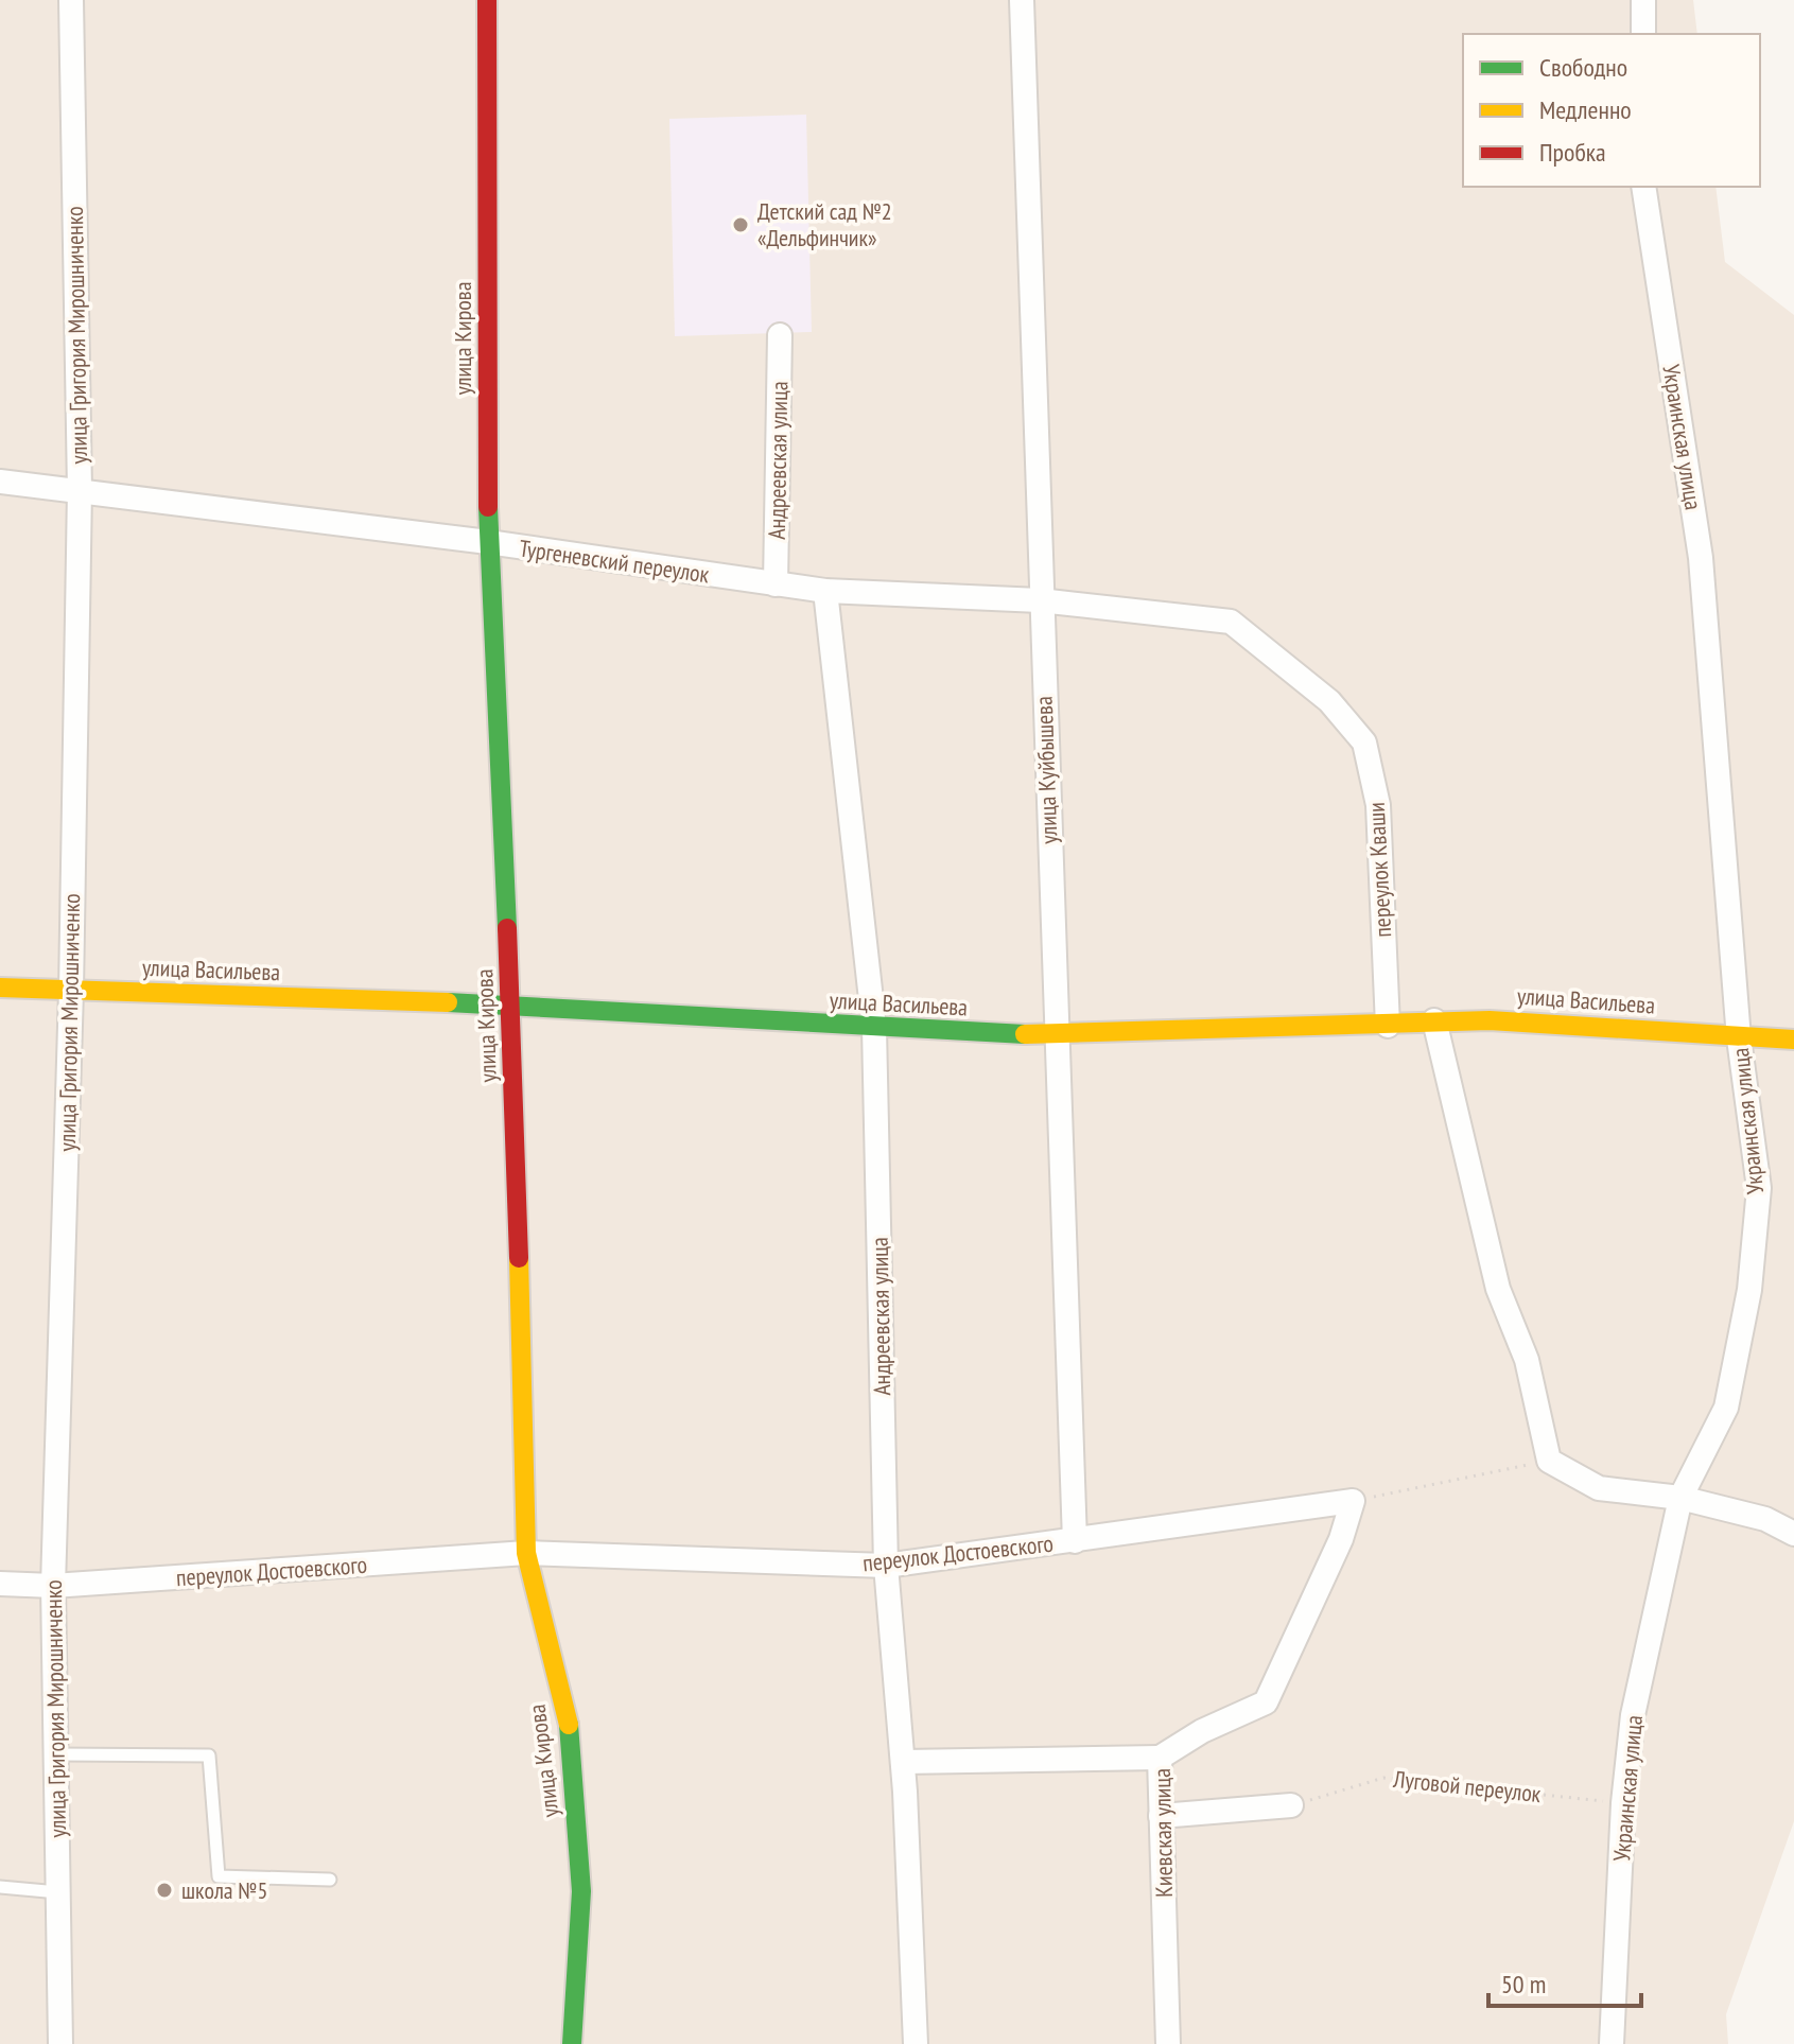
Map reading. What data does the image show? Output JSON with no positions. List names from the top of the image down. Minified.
{"streets":{"street":["улица Григория Мирошниченко","улица Кирова","Украинская улица","Андреевская улица","Тургеневский переулок","улица Куйбышева","переулок Кваши","улица Васильева","переулок Достоевского","Киевская улица"],"path":["Луговой переулок"]},"crossings":[["улица Григория Мирошниченко","Тургеневский переулок"],["улица Григория Мирошниченко","улица Васильева"],["улица Григория Мирошниченко","переулок Достоевского"],["улица Кирова","Тургеневский переулок"],["улица Кирова","улица Васильева"],["улица Кирова","переулок Достоевского"],["Украинская улица","улица Васильева"],["Украинская улица","Луговой переулок"],["Андреевская улица","Тургеневский переулок"],["Андреевская улица","улица Васильева"],["Андреевская улица","переулок Достоевского"],["Тургеневский переулок","улица Куйбышева"],["Тургеневский переулок","переулок Кваши"],["улица Куйбышева","улица Васильева"],["улица Куйбышева","переулок Достоевского"],["переулок Кваши","улица Васильева"],["переулок Достоевского","Киевская улица"]],"places":["Детский сад №2 «Дельфинчик»","школа №5"],"legend":["Свободно","Медленно","Пробка"],"scale_bar":"50 m"}
